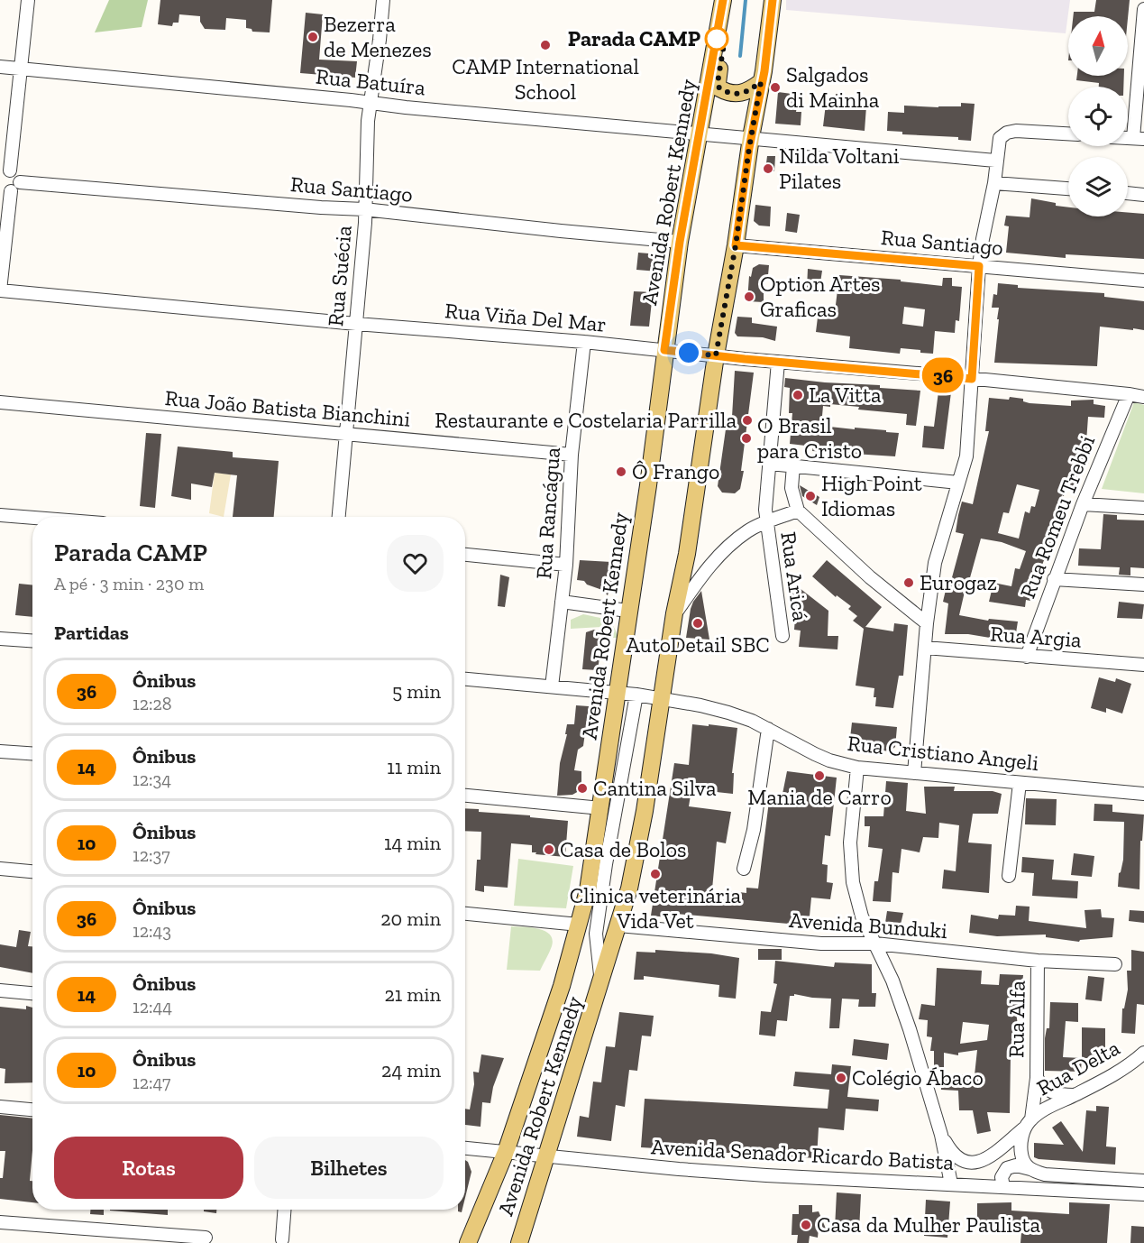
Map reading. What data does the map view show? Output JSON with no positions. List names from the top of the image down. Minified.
{"streets":{"main road":["Avenida Robert Kennedy"],"street":["Rua Batuíra","Rua Santiago","Rua Suécia","Rua Viña Del Mar","Rua João Batista Bianchini","Rua Rancágua","Rua Romeu Trebbi","Rua Aricá","Rua Argia","Rua Cristiano Angeli","Avenida Bunduki","Rua Alfa","Rua Delta","Avenida Senador Ricardo Batista"]},"crossings":[["Rua Batuíra","Avenida Robert Kennedy"],["Rua Batuíra","Rua Suécia"],["Rua Santiago","Avenida Robert Kennedy"],["Rua Santiago","Rua Suécia"],["Avenida Robert Kennedy","Rua Viña Del Mar"],["Avenida Robert Kennedy","Rua Cristiano Angeli"],["Avenida Robert Kennedy","Avenida Bunduki"],["Avenida Robert Kennedy","Avenida Senador Ricardo Batista"],["Rua Suécia","Rua Viña Del Mar"],["Rua Suécia","Rua João Batista Bianchini"],["Rua Viña Del Mar","Rua Rancágua"],["Rua Viña Del Mar","Rua Romeu Trebbi"],["Rua Viña Del Mar","Rua Aricá"],["Rua João Batista Bianchini","Rua Rancágua"],["Rua Rancágua","Rua Cristiano Angeli"],["Rua Romeu Trebbi","Rua Argia"],["Avenida Bunduki","Rua Alfa"],["Rua Alfa","Rua Delta"]],"places":["Bezerra de Menezes","Parada CAMP","CAMP International School","Salgados di Mainha","Nilda Voltani Pilates","Option Artes Graficas","La Vitta","Restaurante e Costelaria Parrilla","O Brasil para Cristo","Ô Frango","High Point Idiomas","Eurogaz","AutoDetail SBC","Mania de Carro","Cantina Silva","Casa de Bolos","Clinica veterinária Vida Vet","Colégio Ábaco","Casa da Mulher Paulista"],"lines":["bus line 36"],"north":"top","page":{"on_map":"36","heading":[["Parada CAMP","A pé · 3 min · 230 m"],"Partidas"],"list":[{"mark":"36","name":"Ônibus","note":"12:28","value":"5 min"},{"mark":"14","name":"Ônibus","note":"12:34","value":"11 min"},{"mark":"10","name":"Ônibus","note":"12:37","value":"14 min"},{"mark":"36","name":"Ônibus","note":"12:43","value":"20 min"},{"mark":"14","name":"Ônibus","note":"12:44","value":"21 min"},{"mark":"10","name":"Ônibus","note":"12:47","value":"24 min"}],"buttons":["Rotas","Bilhetes"]}}
